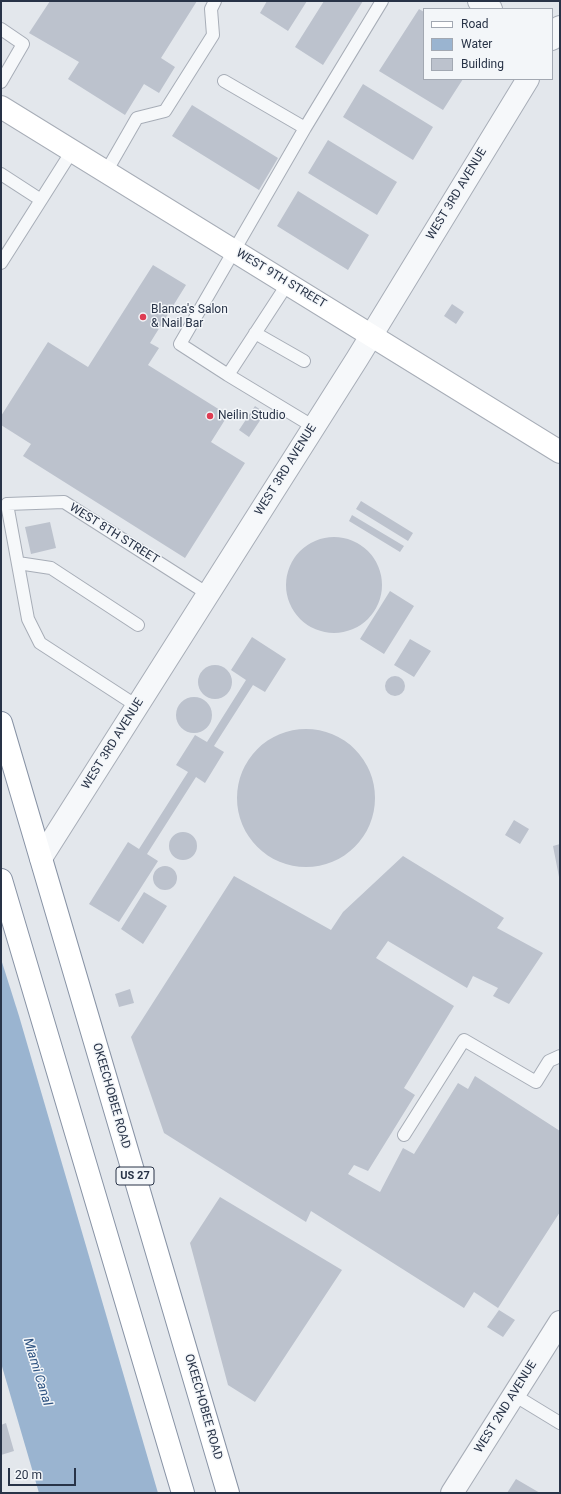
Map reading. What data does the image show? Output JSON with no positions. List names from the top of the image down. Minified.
{"streets":{"main road":["WEST 9TH STREET","OKEECHOBEE ROAD","US 27"],"street":["WEST 3RD AVENUE","WEST 2ND AVENUE"],"lane":["WEST 8TH STREET"]},"crossings":[["WEST 3RD AVENUE","WEST 9TH STREET"],["WEST 3RD AVENUE","WEST 8TH STREET"],["WEST 3RD AVENUE","OKEECHOBEE ROAD"]],"water":["Miami Canal"],"places":["Blanca's Salon & Nail Bar","Neilin Studio"],"legend":["Road","Water","Building"],"scale_bar":"20 m"}
